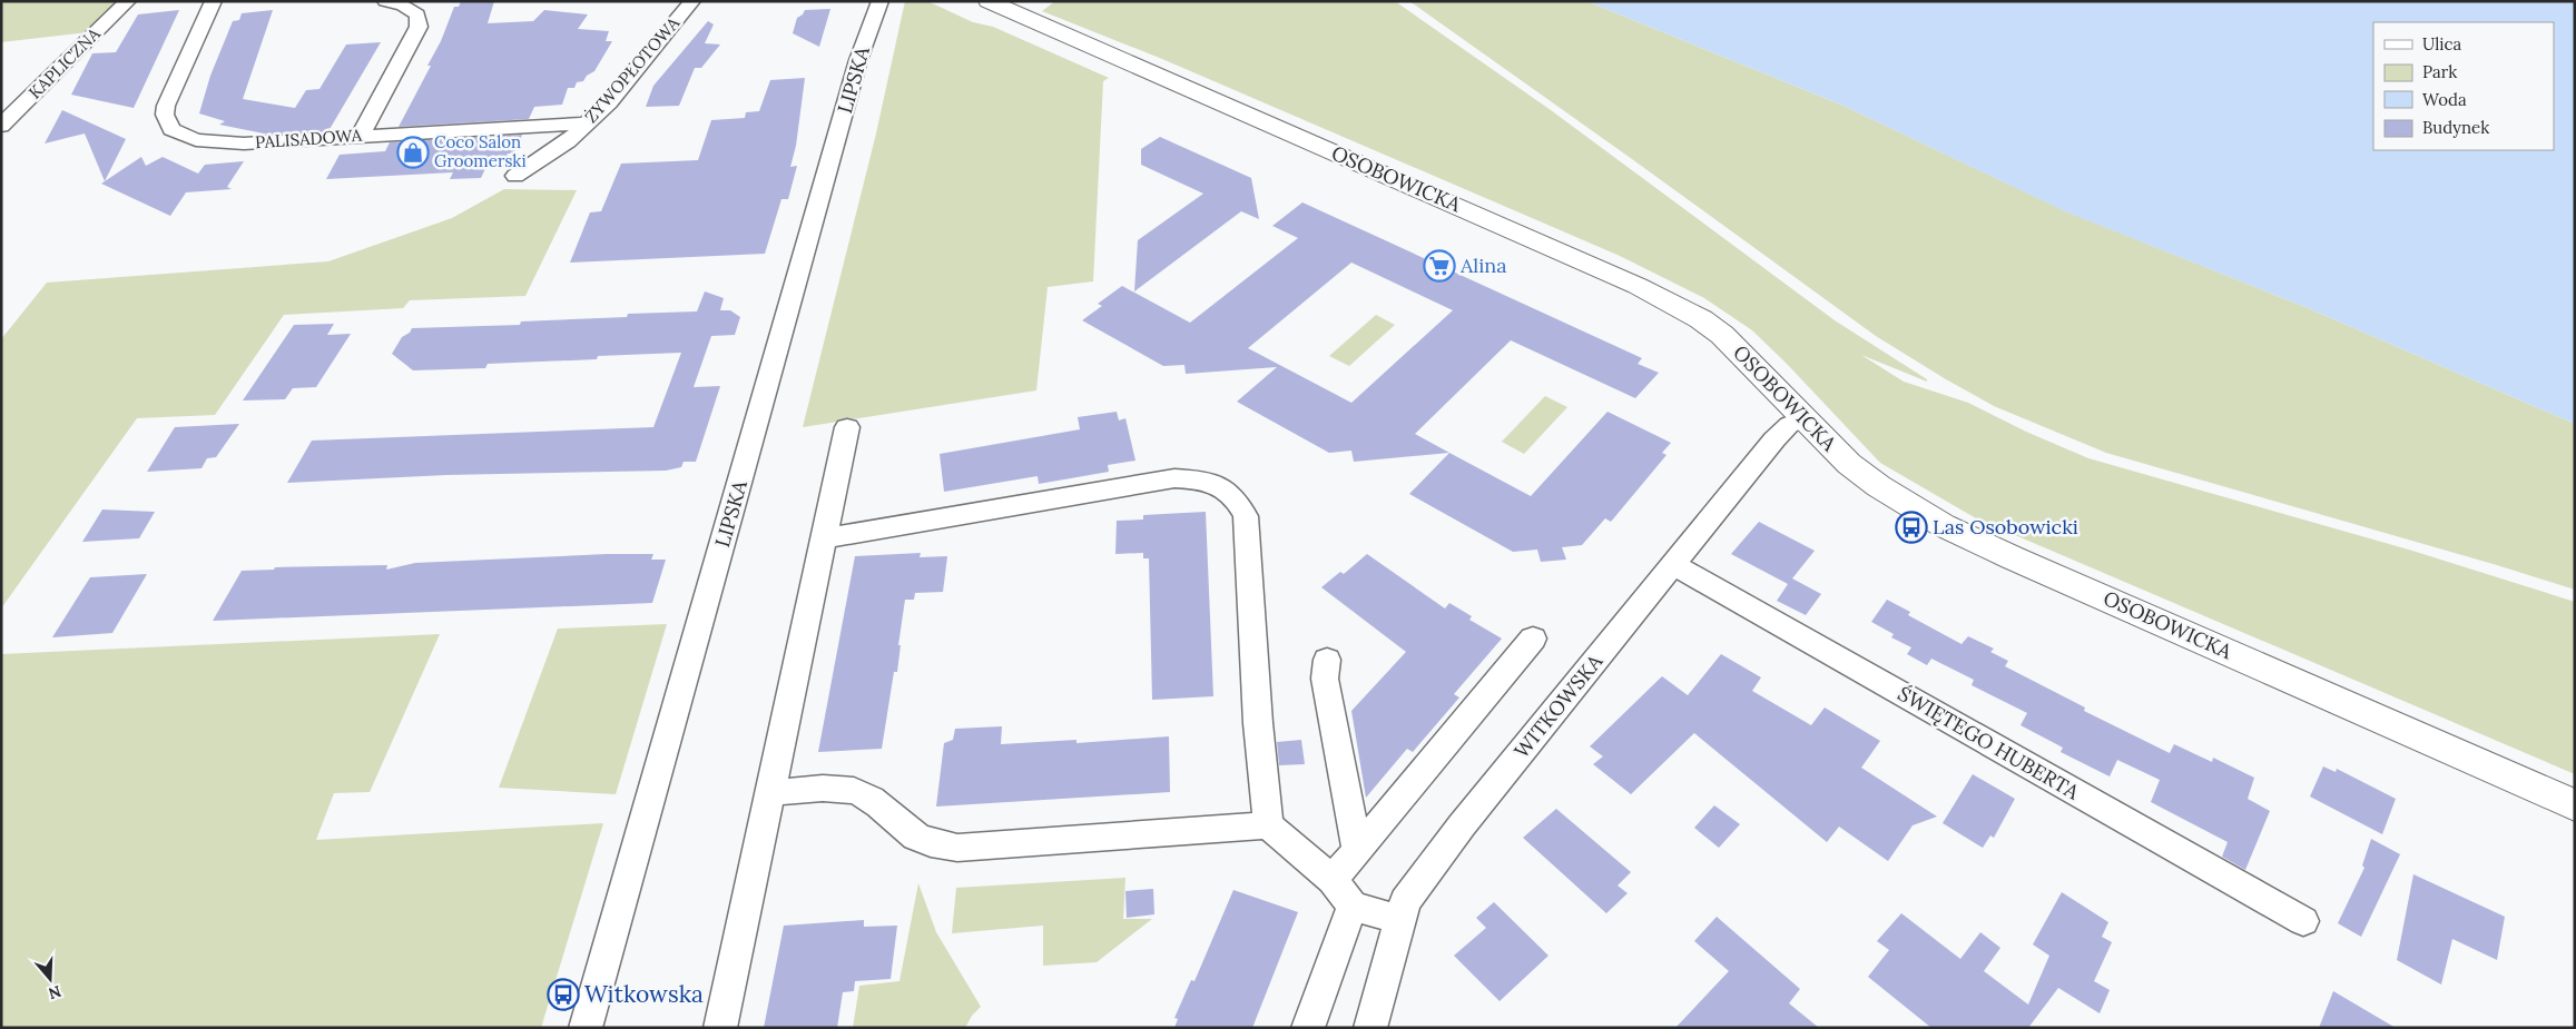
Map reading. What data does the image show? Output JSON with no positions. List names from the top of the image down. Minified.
{"streets":{"street":["KAPLICZNA","ŻYWOPŁOTOWA","LIPSKA","PALISADOWA","OSOBOWICKA","WITKOWSKA","ŚWIĘTEGO HUBERTA"]},"crossings":[["ŻYWOPŁOTOWA","PALISADOWA"],["OSOBOWICKA","WITKOWSKA"],["WITKOWSKA","ŚWIĘTEGO HUBERTA"]],"places":{"shop":["Coco Salon Groomerski"],"supermarket":["Alina"],"bus stop":["Las Osobowicki","Witkowska"]},"legend":["Ulica","Park","Woda","Budynek"],"north":"bottom"}
